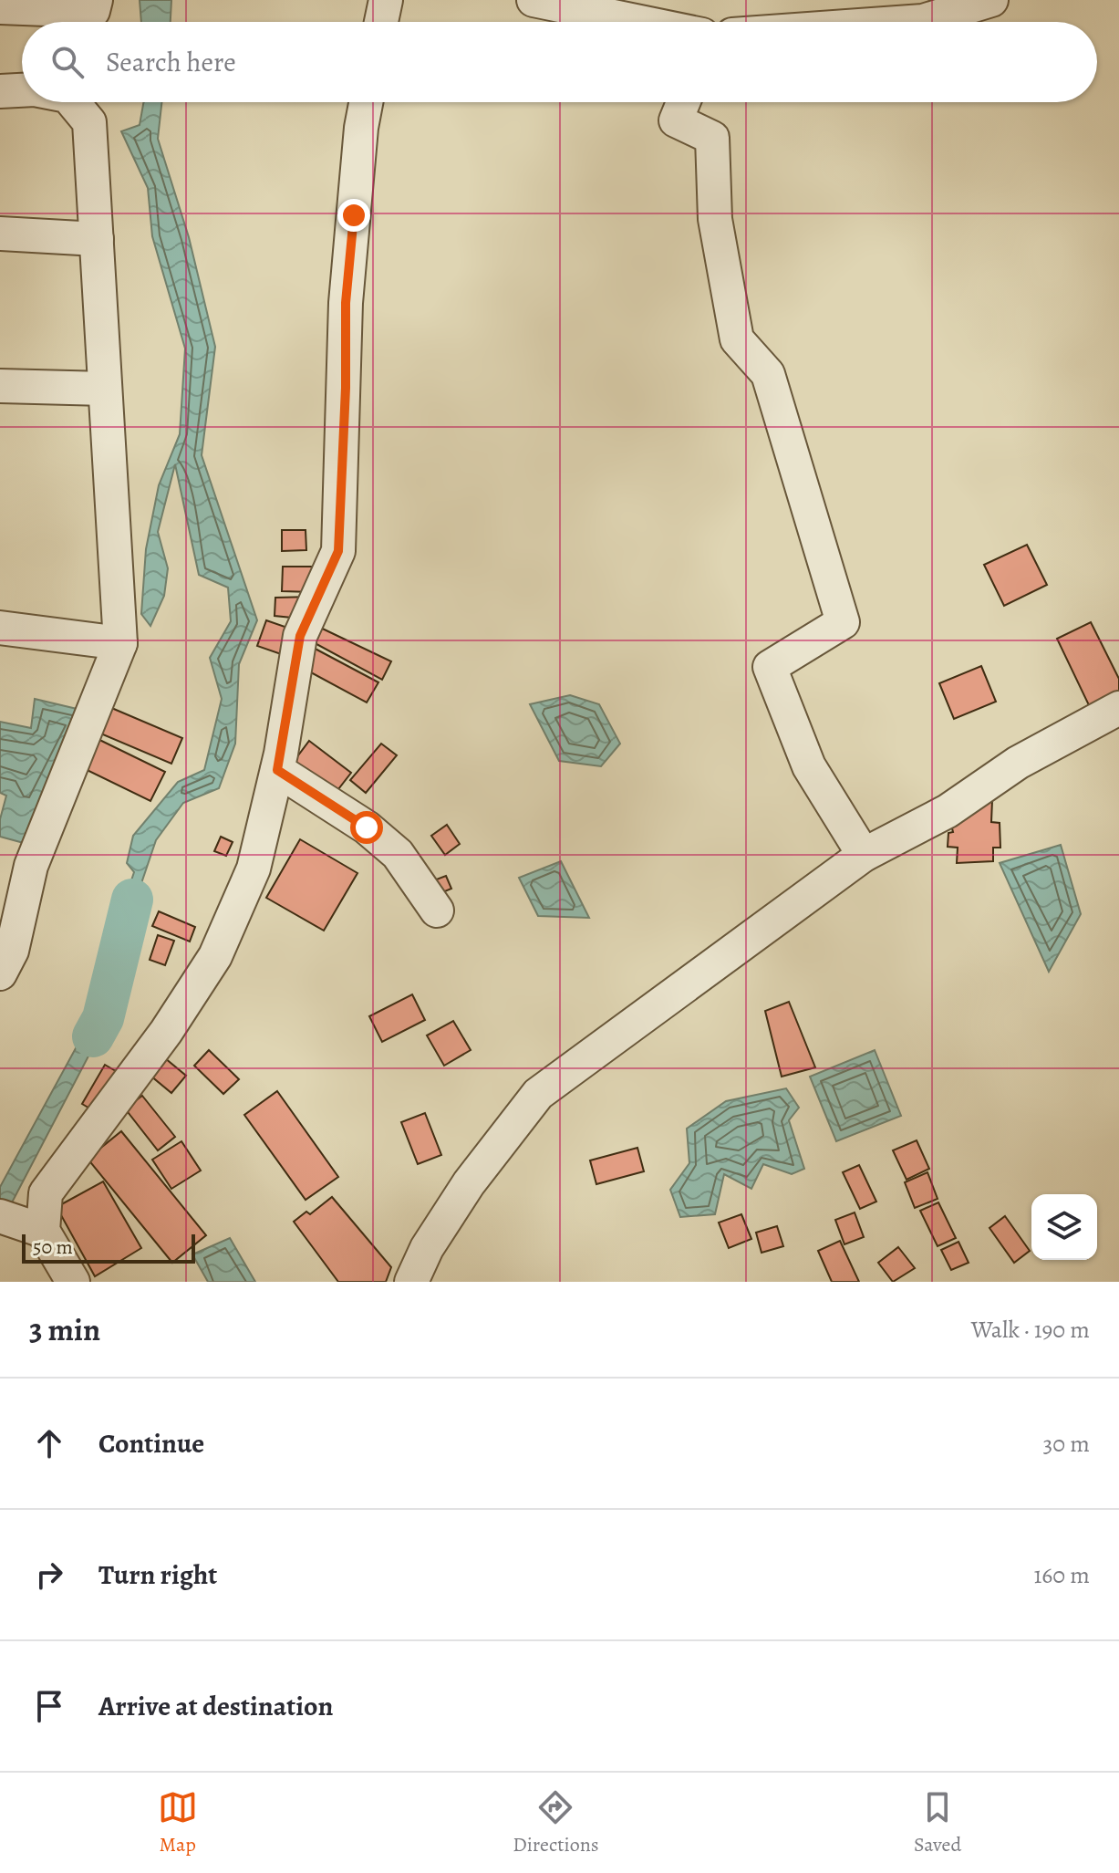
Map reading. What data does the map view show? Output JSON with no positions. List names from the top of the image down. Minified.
{"scale_bar":"50 m","page":{"search":"Search here","scale":"50 m","heading":["3 min","Walk · 190 m"],"list":[["Continue","30 m"],["Turn right","160 m"],"Arrive at destination"],"nav":["Map","Directions","Saved"]}}
